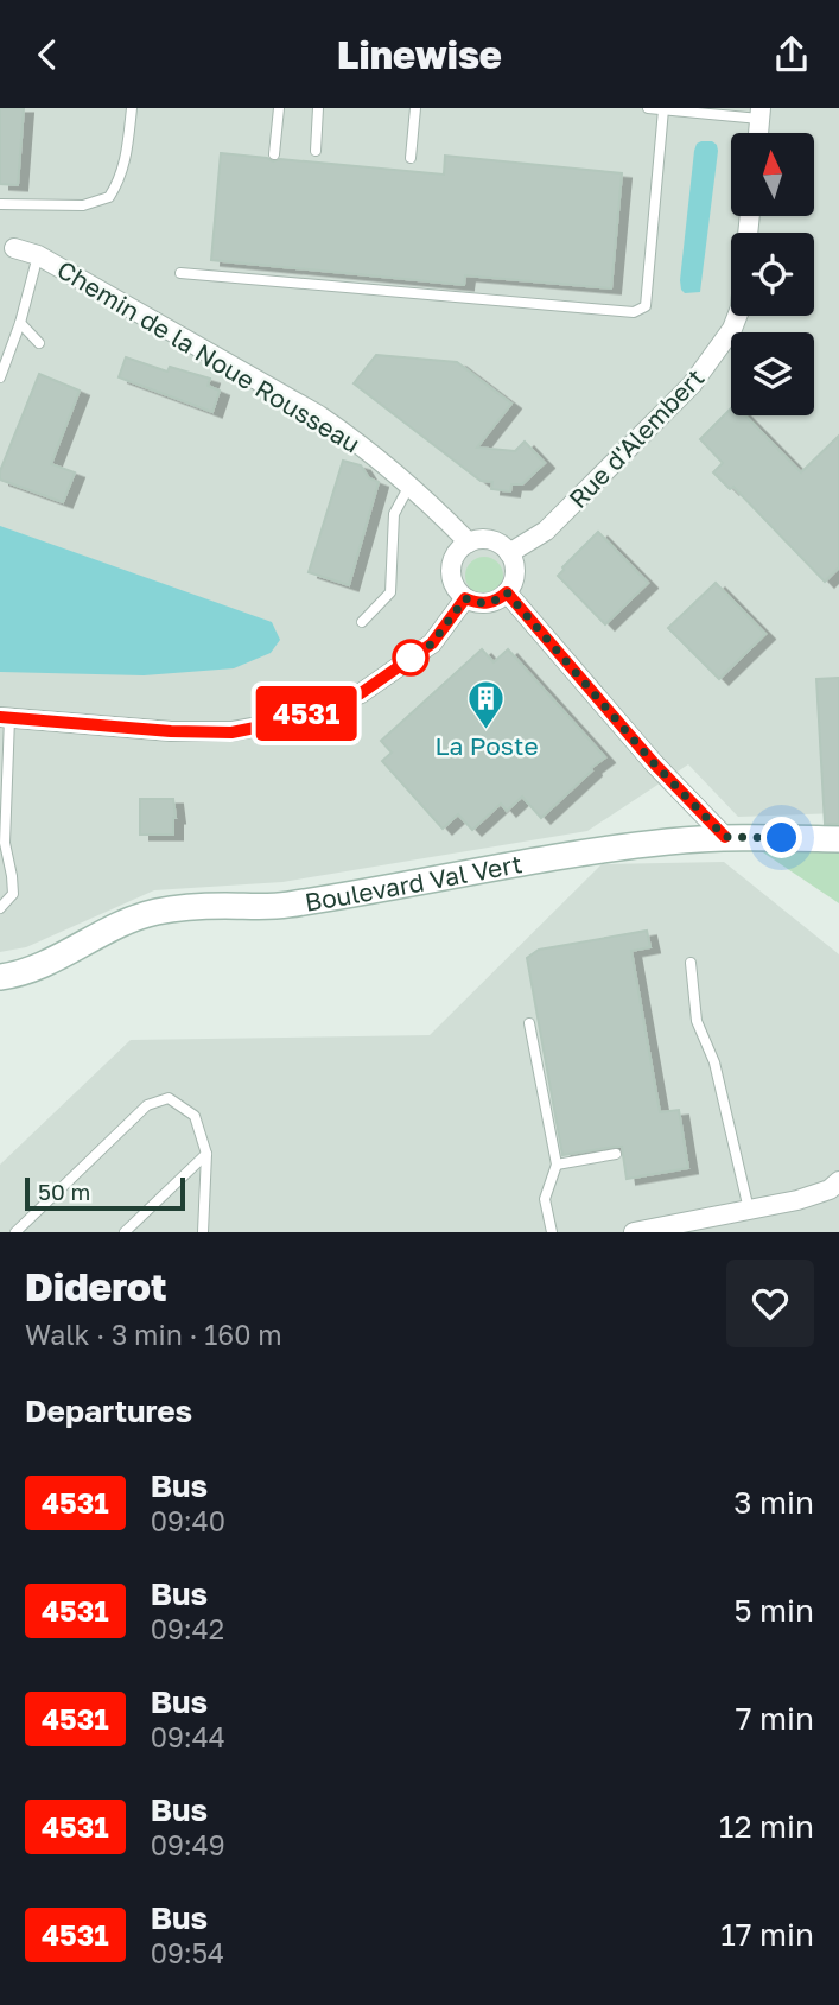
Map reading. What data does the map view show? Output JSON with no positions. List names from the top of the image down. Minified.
{"streets":{"street":["Chemin de la Noue Rousseau","Rue d'Alembert","Boulevard Val Vert"]},"crossings":[["Chemin de la Noue Rousseau","Rue d'Alembert"]],"places":{"building":["La Poste"]},"lines":["bus line 4531"],"scale_bar":"50 m","north":"top","page":{"header":"Linewise","on_map":"4531","scale":"50 m","heading":[["Diderot","Walk · 3 min · 160 m"],"Departures"],"list":[{"mark":"4531","name":"Bus","note":"09:40","value":"3 min"},{"mark":"4531","name":"Bus","note":"09:42","value":"5 min"},{"mark":"4531","name":"Bus","note":"09:44","value":"7 min"},{"mark":"4531","name":"Bus","note":"09:49","value":"12 min"},{"mark":"4531","name":"Bus","note":"09:54","value":"17 min"}]}}
